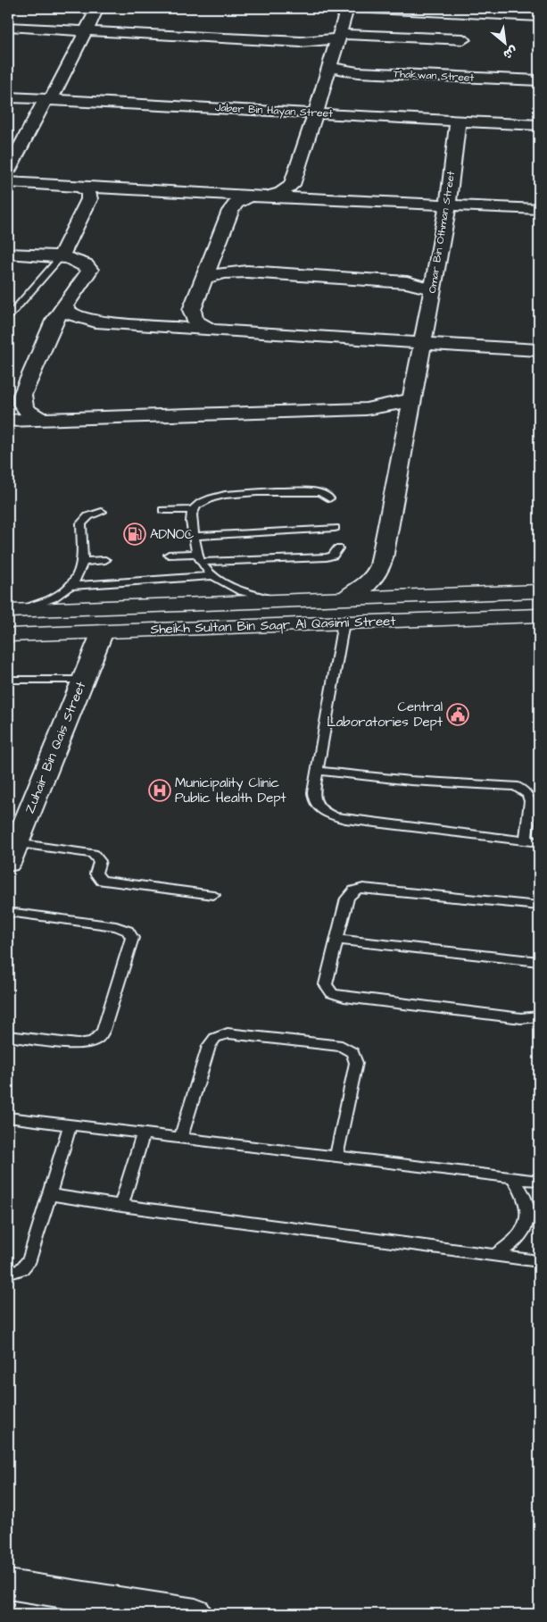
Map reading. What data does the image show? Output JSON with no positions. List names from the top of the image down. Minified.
{"streets":{"main road":["Sheikh Sultan Bin Saqr Al Qasimi Street"],"street":["Thakwan Street","Jaber Bin Hayan Street","Omar Bin Othman Street","Zuhair Bin Qais Street"]},"crossings":[["Jaber Bin Hayan Street","Omar Bin Othman Street"],["Omar Bin Othman Street","Sheikh Sultan Bin Saqr Al Qasimi Street"],["Sheikh Sultan Bin Saqr Al Qasimi Street","Zuhair Bin Qais Street"]],"places":{"fuel station":["ADNOC"],"public building":["Central Laboratories Dept"],"hospital":["Municipality Clinic Public Health Dept"]},"north":"bottom right"}
